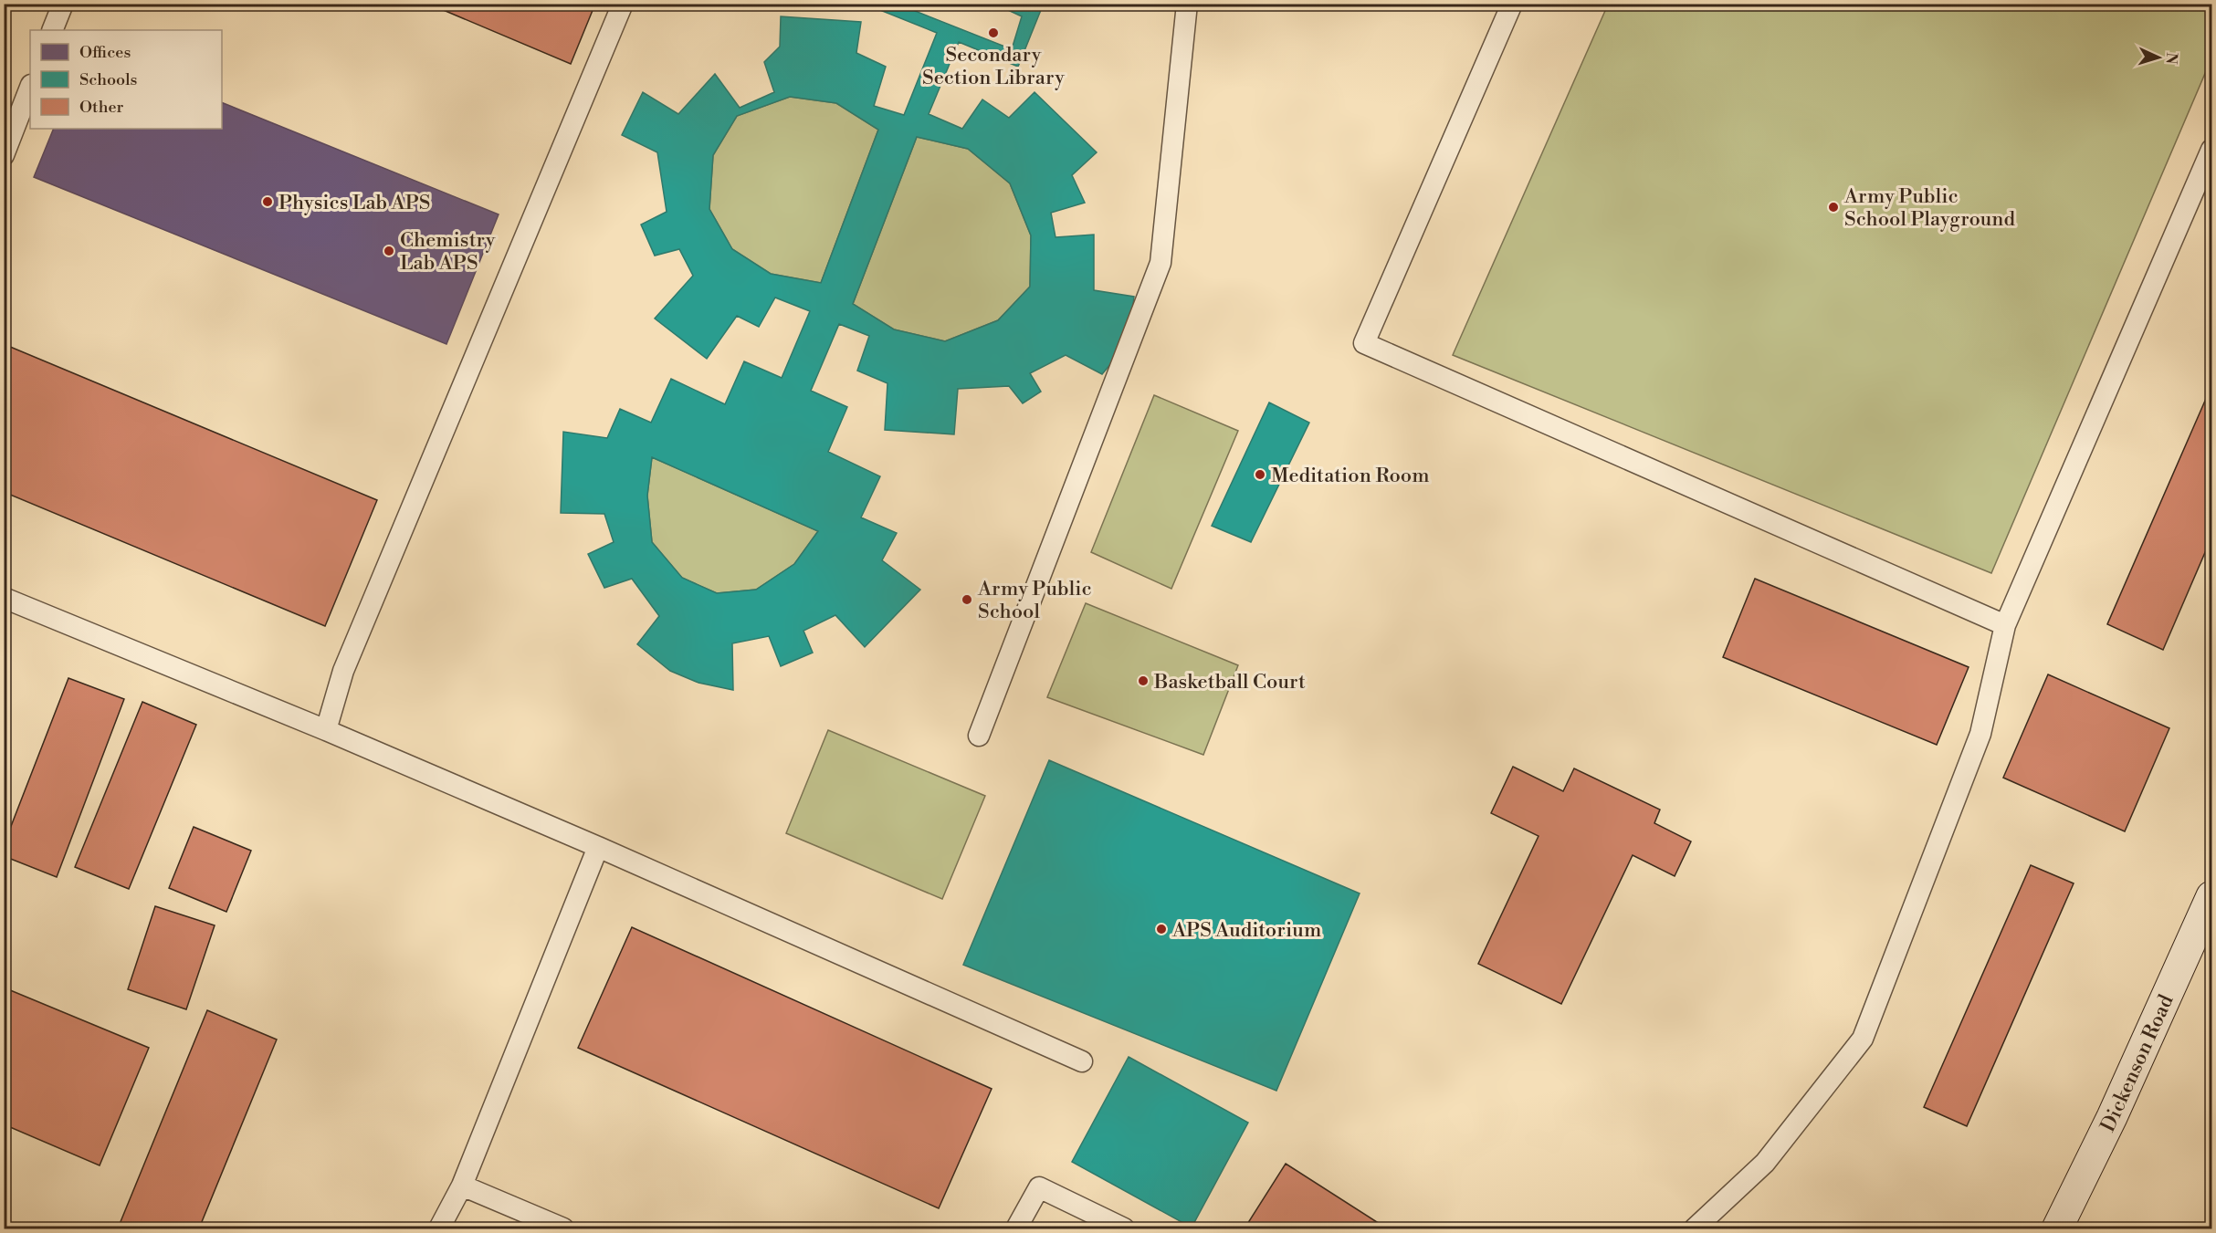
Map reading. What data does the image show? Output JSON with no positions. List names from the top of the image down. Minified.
{"streets":{"main road":["Dickenson Road"]},"places":["Secondary Section Library","Physics Lab APS","Army Public School Playground","Chemistry Lab APS","Meditation Room","Army Public School","Basketball Court","APS Auditorium"],"legend":["Offices","Schools","Other"],"north":"right"}
